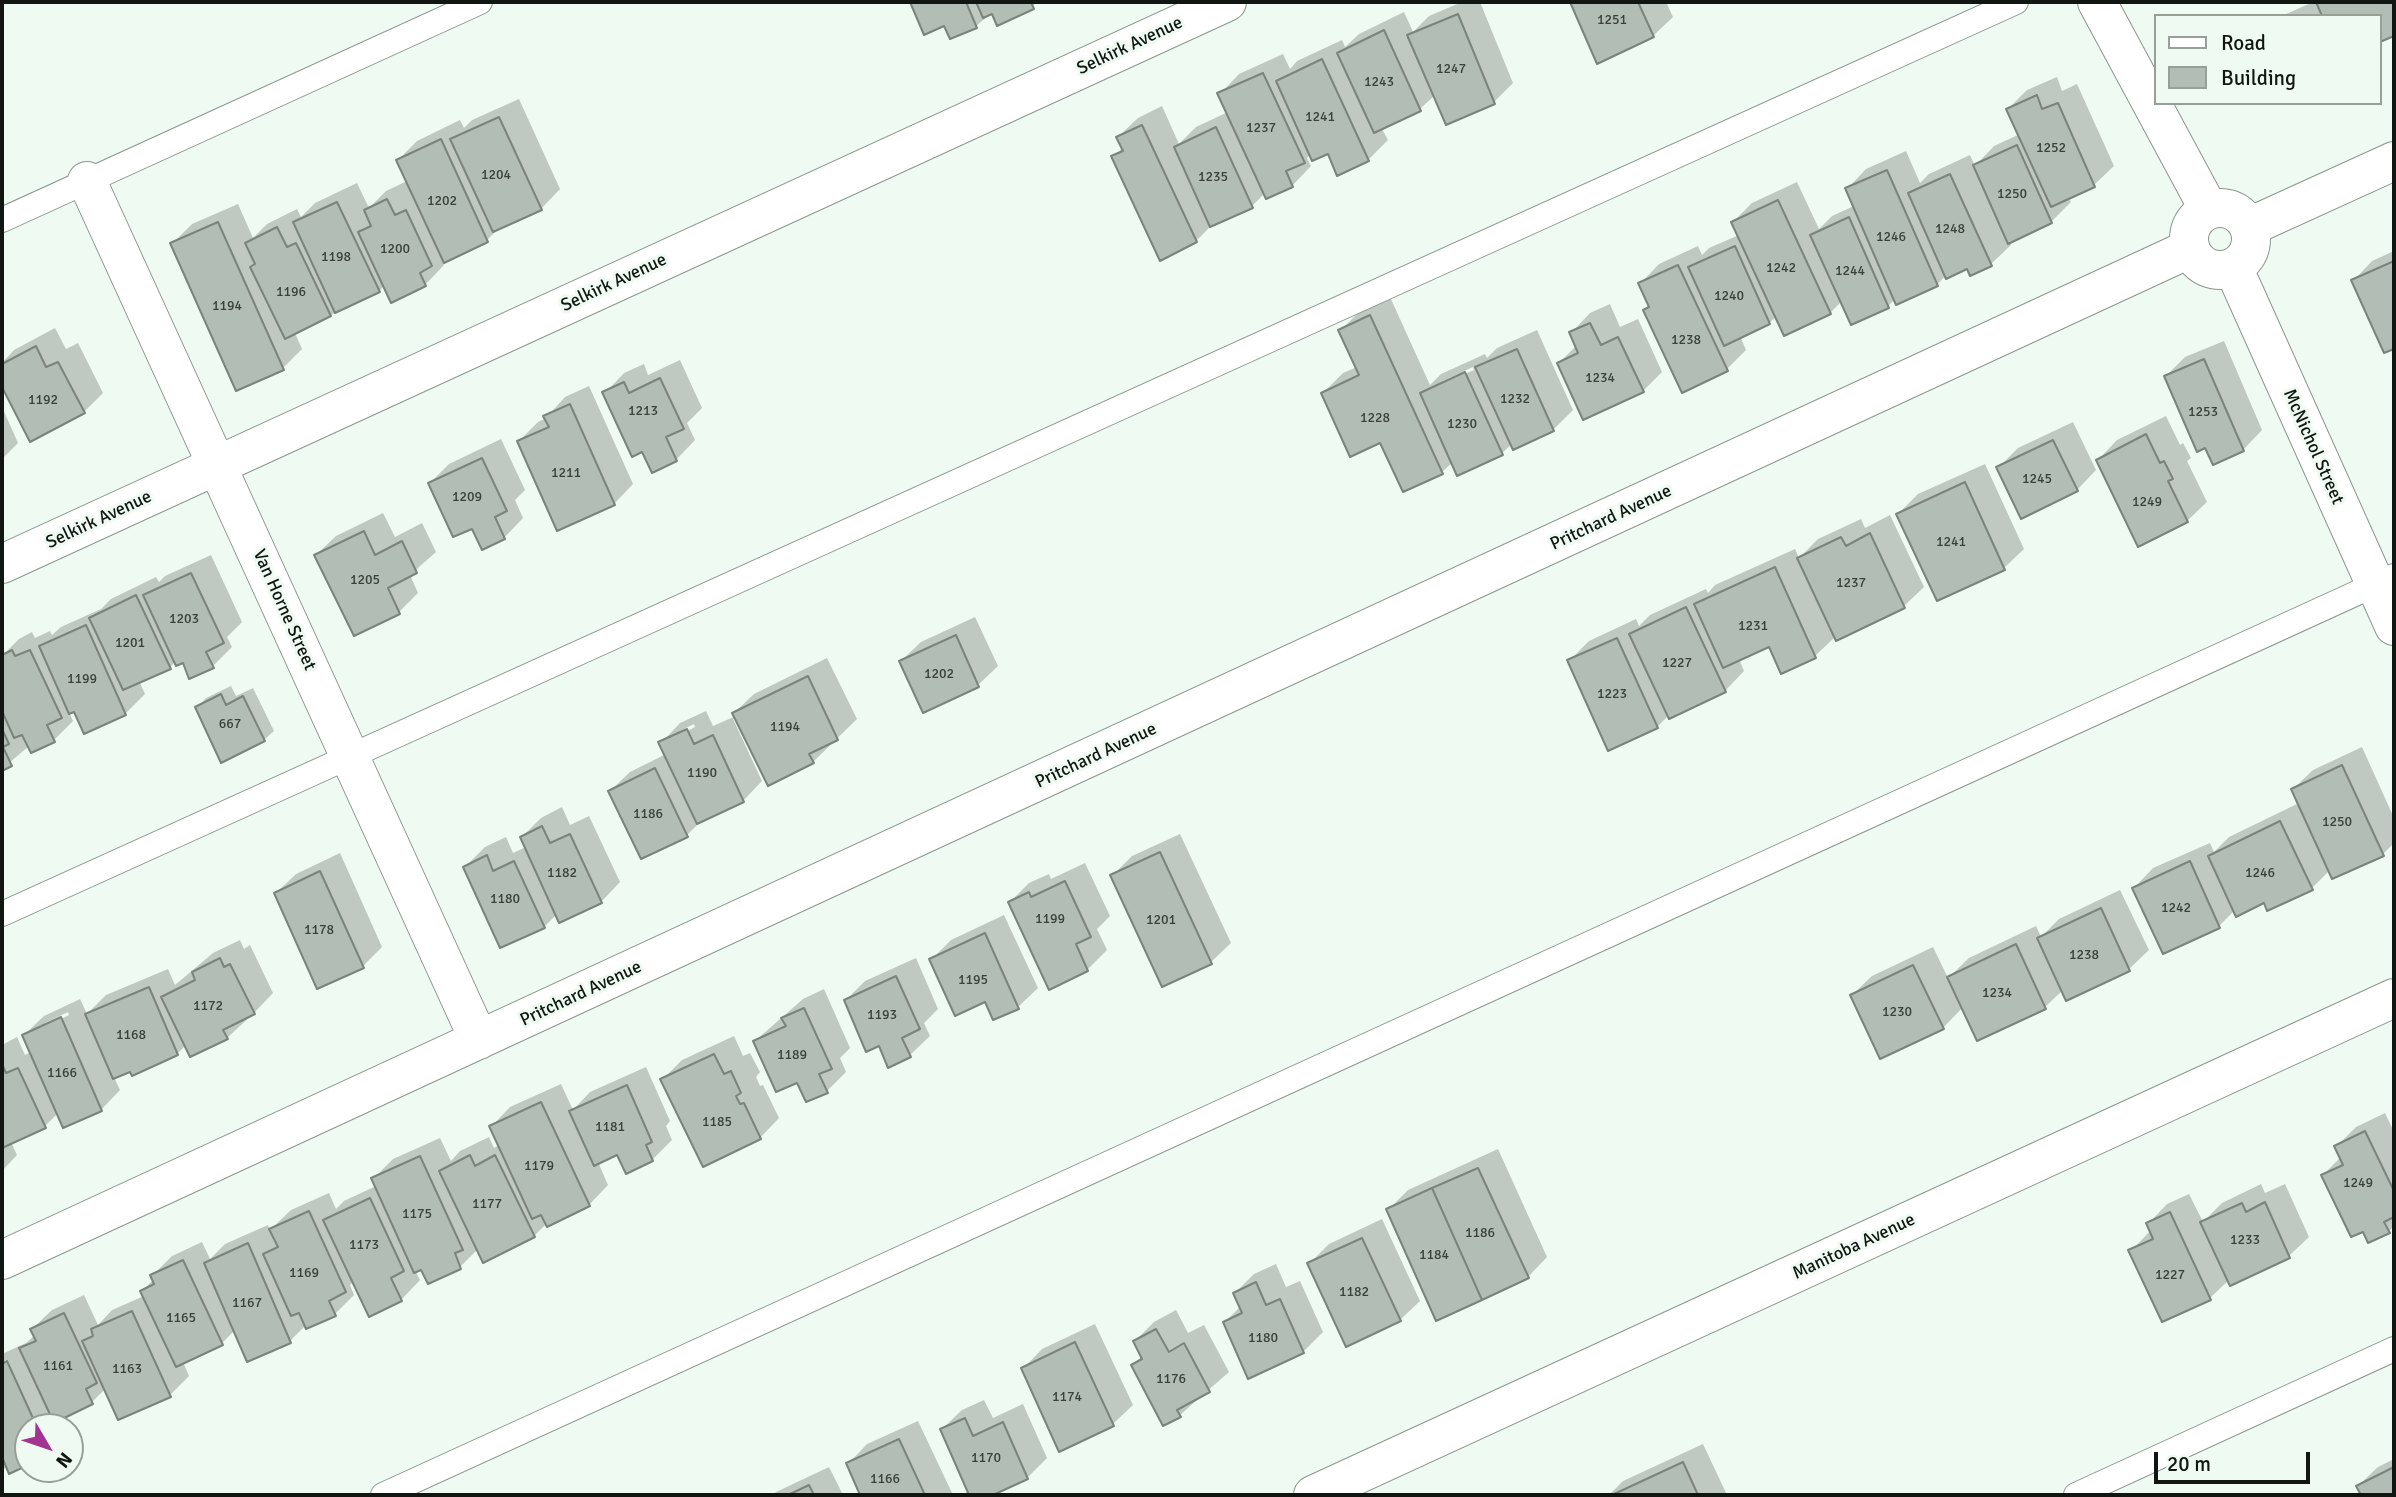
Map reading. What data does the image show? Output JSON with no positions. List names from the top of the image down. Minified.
{"streets":{"street":["Selkirk Avenue","McNichol Street","Pritchard Avenue","Van Horne Street","Manitoba Avenue"]},"crossings":[["Selkirk Avenue","Van Horne Street"],["McNichol Street","Pritchard Avenue"],["Pritchard Avenue","Van Horne Street"]],"house_numbers":["1251","1247","1243","1241","1237","1252","1204","1235","1250","1202","1248","1246","1200","1198","1242","1244","1196","1240","1194","1238","1234","1232","1192","1213","1253","1228","1230","1211","1245","1209","1249","1241","1205","1237","1203","1231","1201","1227","1202","1199","1223","667","1194","1190","1186","1250","1182","1246","1180","1242","1199","1201","1178","1238","1195","1234","1172","1230","1193","1168","1189","1166","1185","1181","1179","1249","1177","1175","1186","1233","1173","1184","1169","1227","1182","1167","1165","1180","1161","1163","1176","1174","1170","1166"],"legend":["Road","Building"],"scale_bar":"20 m","north":"bottom right"}
